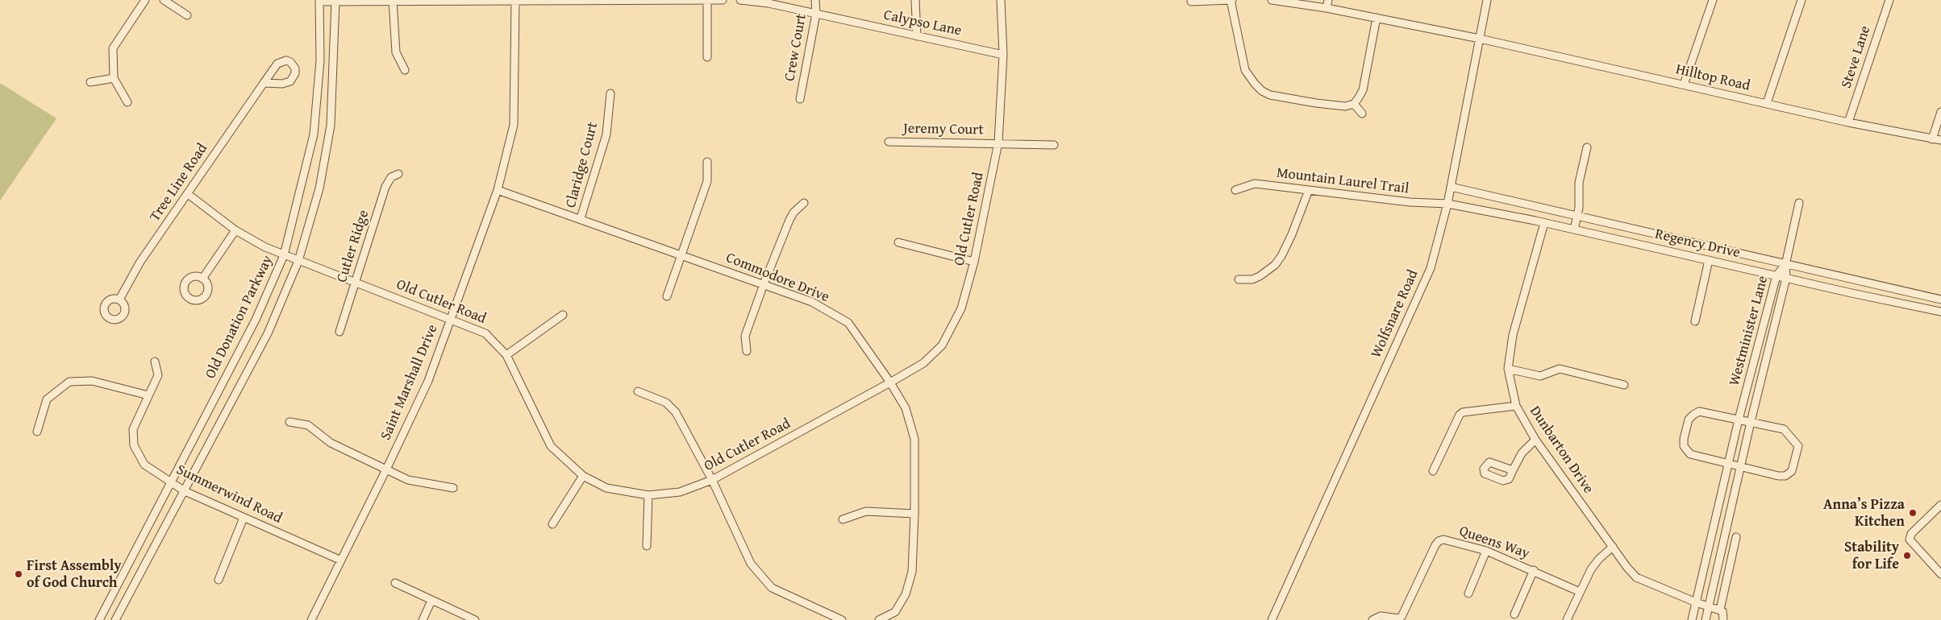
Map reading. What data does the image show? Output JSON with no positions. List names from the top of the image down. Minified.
{"streets":{"street":["Calypso Lane","Crew Court","Steve Lane","Hilltop Road","Jeremy Court","Claridge Court","Mountain Laurel Trail","Tree Line Road","Old Cutler Road","Regency Drive","Cutler Ridge","Commodore Drive","Wolfsnare Road","Old Donation Parkway","Westminister Lane","Saint Marshall Drive","Dunbarton Drive","Summerwind Road","Queens Way"]},"crossings":[["Calypso Lane","Crew Court"],["Calypso Lane","Old Cutler Road"],["Steve Lane","Hilltop Road"],["Hilltop Road","Wolfsnare Road"],["Jeremy Court","Old Cutler Road"],["Claridge Court","Commodore Drive"],["Mountain Laurel Trail","Regency Drive"],["Mountain Laurel Trail","Wolfsnare Road"],["Tree Line Road","Old Cutler Road"],["Old Cutler Road","Cutler Ridge"],["Old Cutler Road","Commodore Drive"],["Old Cutler Road","Old Donation Parkway"],["Old Cutler Road","Saint Marshall Drive"],["Regency Drive","Wolfsnare Road"],["Regency Drive","Westminister Lane"],["Regency Drive","Dunbarton Drive"],["Commodore Drive","Saint Marshall Drive"],["Old Donation Parkway","Summerwind Road"],["Westminister Lane","Dunbarton Drive"],["Saint Marshall Drive","Summerwind Road"]],"places":["Anna’s Pizza Kitchen","Stability for Life","First Assembly of God Church"]}
